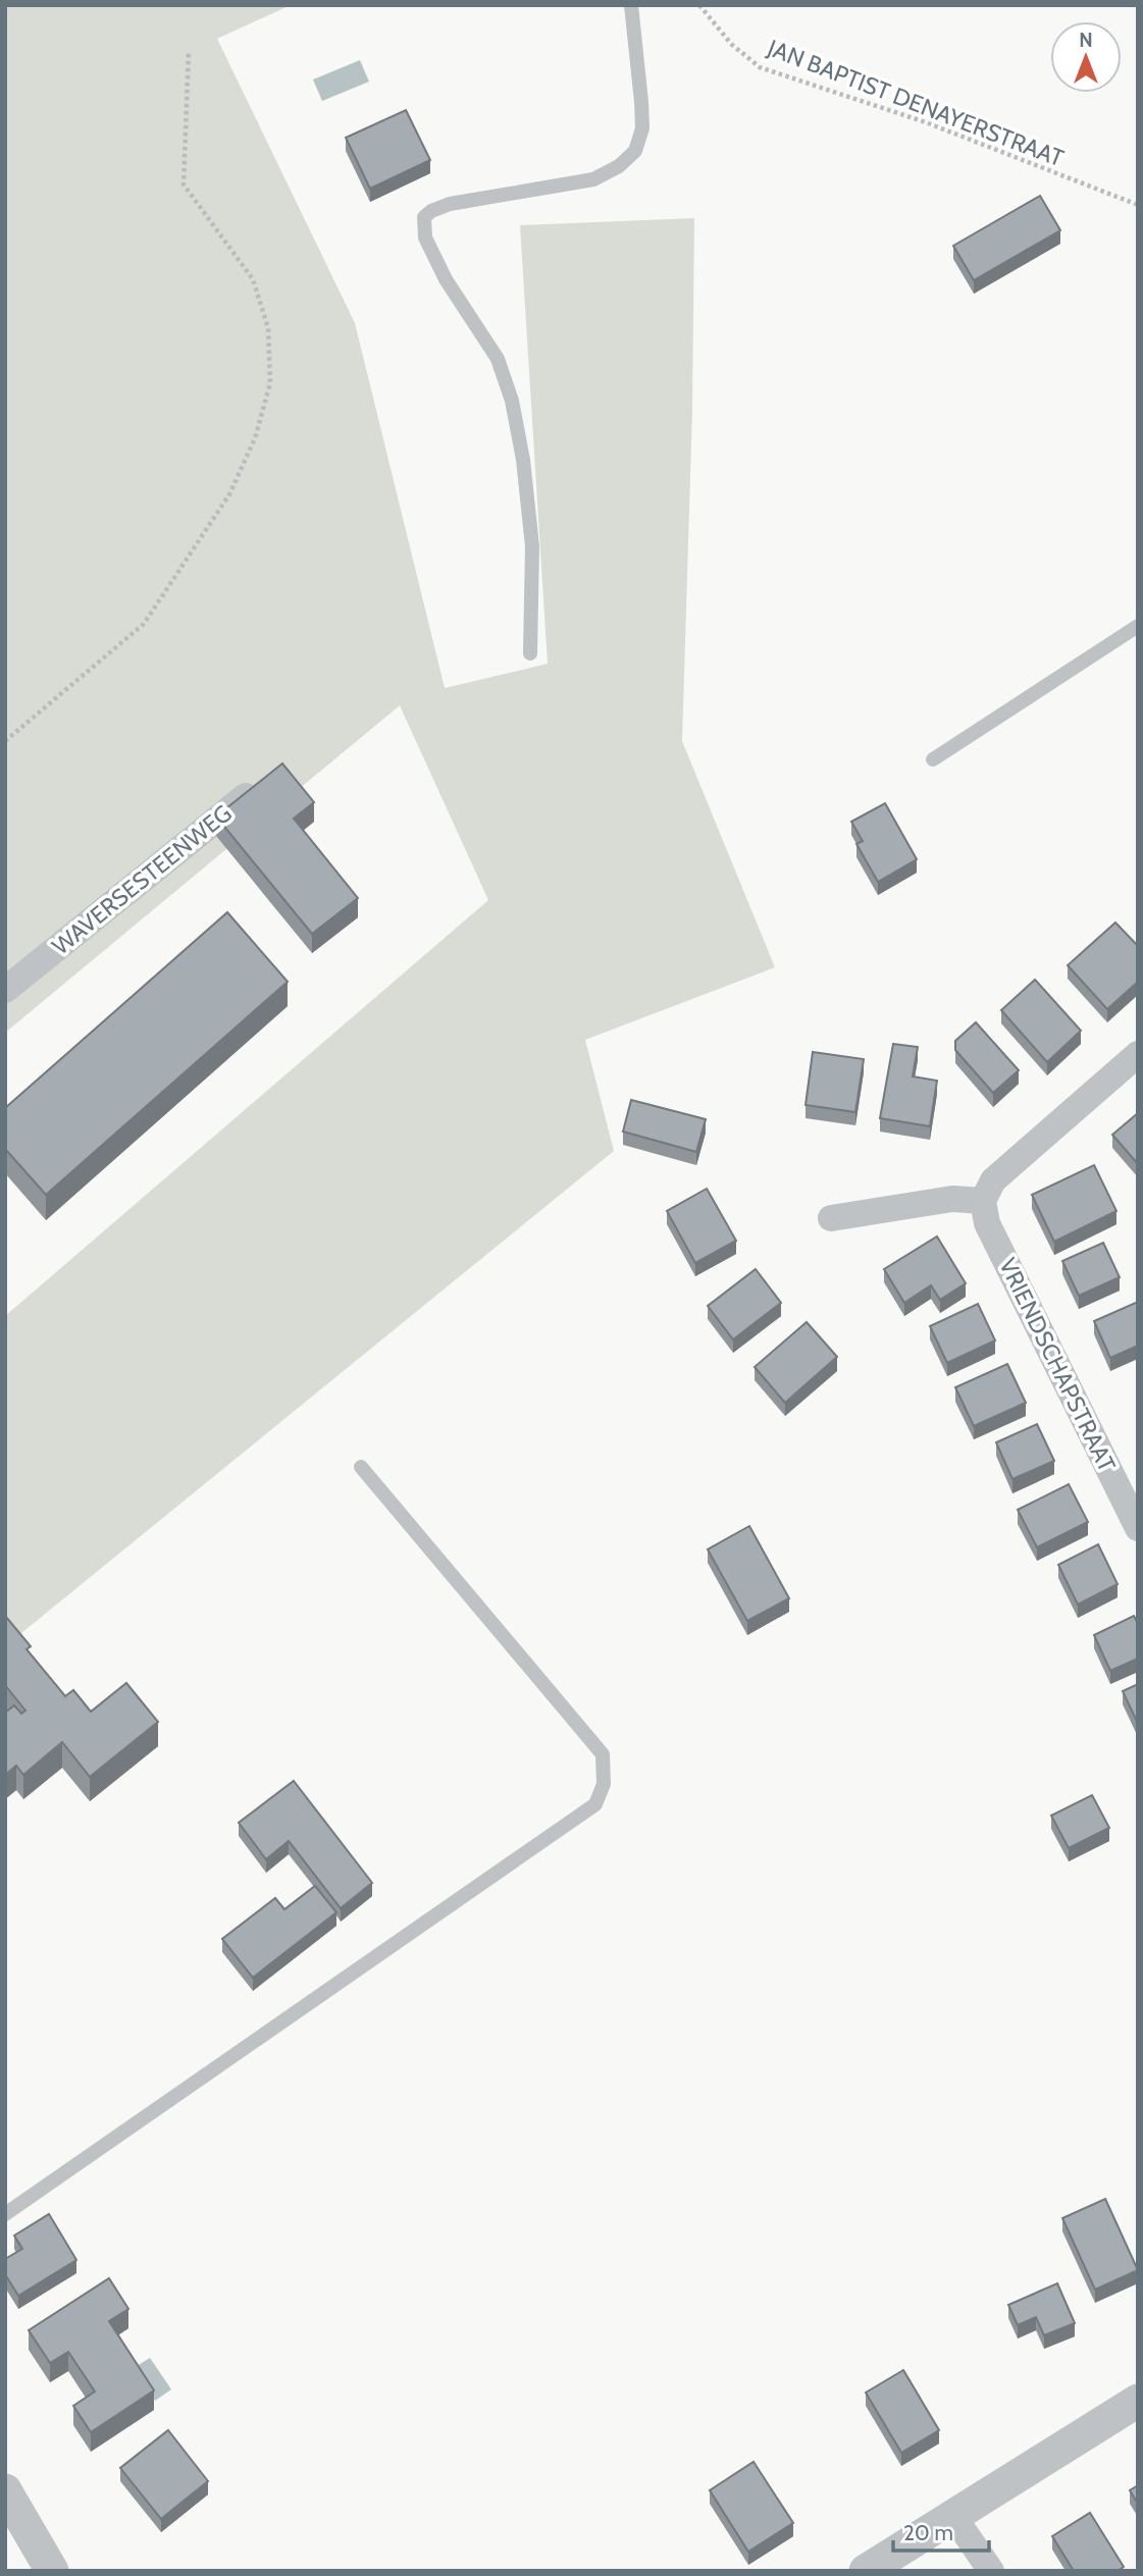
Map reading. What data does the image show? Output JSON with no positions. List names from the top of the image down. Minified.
{"streets":{"street":["WAVERSESTEENWEG","VRIENDSCHAPSTRAAT"],"path":["JAN BAPTIST DENAYERSTRAAT"]},"scale_bar":"20 m","north":"top"}
